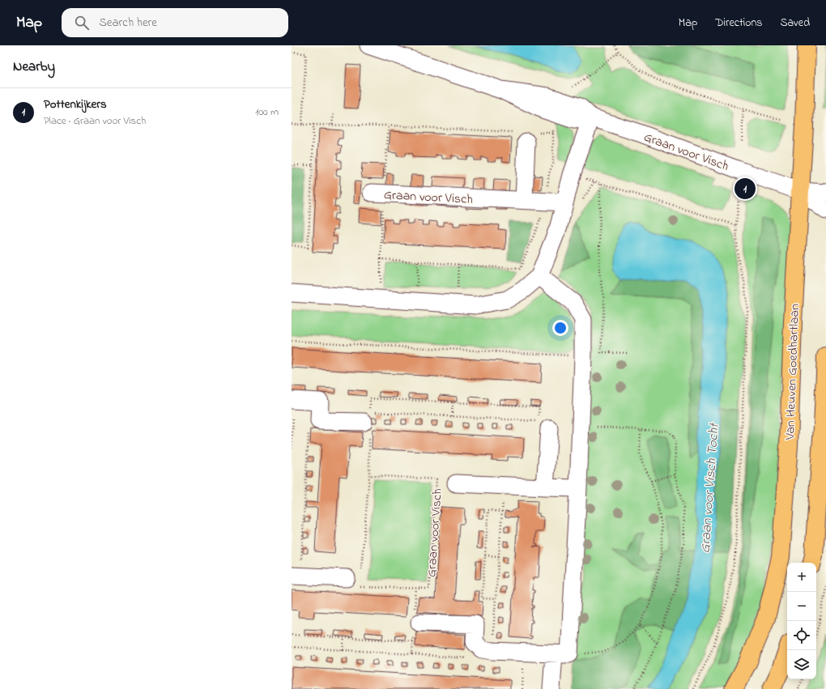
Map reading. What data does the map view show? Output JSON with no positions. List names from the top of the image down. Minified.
{"streets":{"main road":["Van Heuven Goedhartlaan"],"street":["Graan voor Visch"]},"crossings":[["Graan voor Visch","Van Heuven Goedhartlaan"]],"water":["Graan voor Visch Tocht"],"page":{"header":"Map","search":"Search here","nav":["Map","Directions","Saved"],"heading":"Nearby","list":[{"mark":"1","name":"Pottenkijkers","note":"Place · Graan voor Visch","value":"100 m"}],"pins":"1","map_buttons":["+","−"]}}
